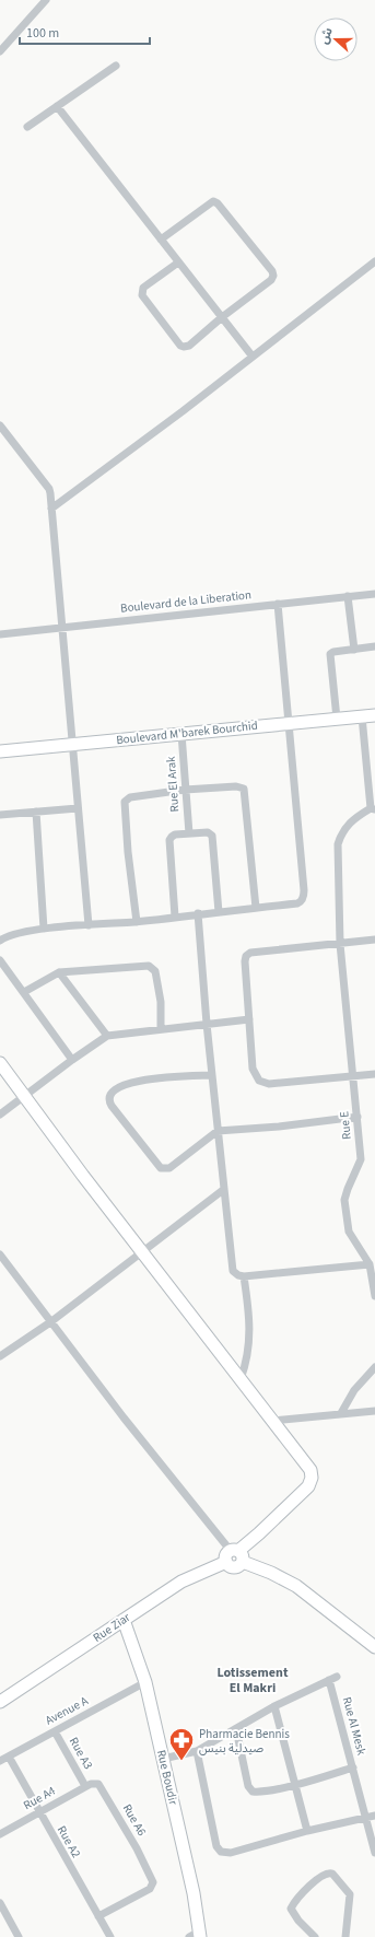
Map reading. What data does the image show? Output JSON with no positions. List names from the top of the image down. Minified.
{"streets":{"street":["Boulevard de la Liberation","Boulevard M'barek Bourchid","Rue El Arak","Rue E","Rue Ziar","Avenue A","Rue Al Mesk","Rue A3","Rue Boudir","Rue A4","Rue A6","Rue A2"]},"crossings":[["Boulevard M'barek Bourchid","Rue El Arak"],["Rue Ziar","Rue Boudir"],["Avenue A","Rue A3"],["Avenue A","Rue Boudir"],["Avenue A","Rue A2"],["Rue A3","Rue A4"],["Rue A3","Rue A6"],["Rue A4","Rue A6"],["Rue A4","Rue A2"],["Rue A6","Rue A2"]],"districts":["Lotissement El Makri"],"places":{"pharmacy":["Pharmacie Bennis صيدلية بنيس"]},"scale_bar":"100 m","north":"left"}
